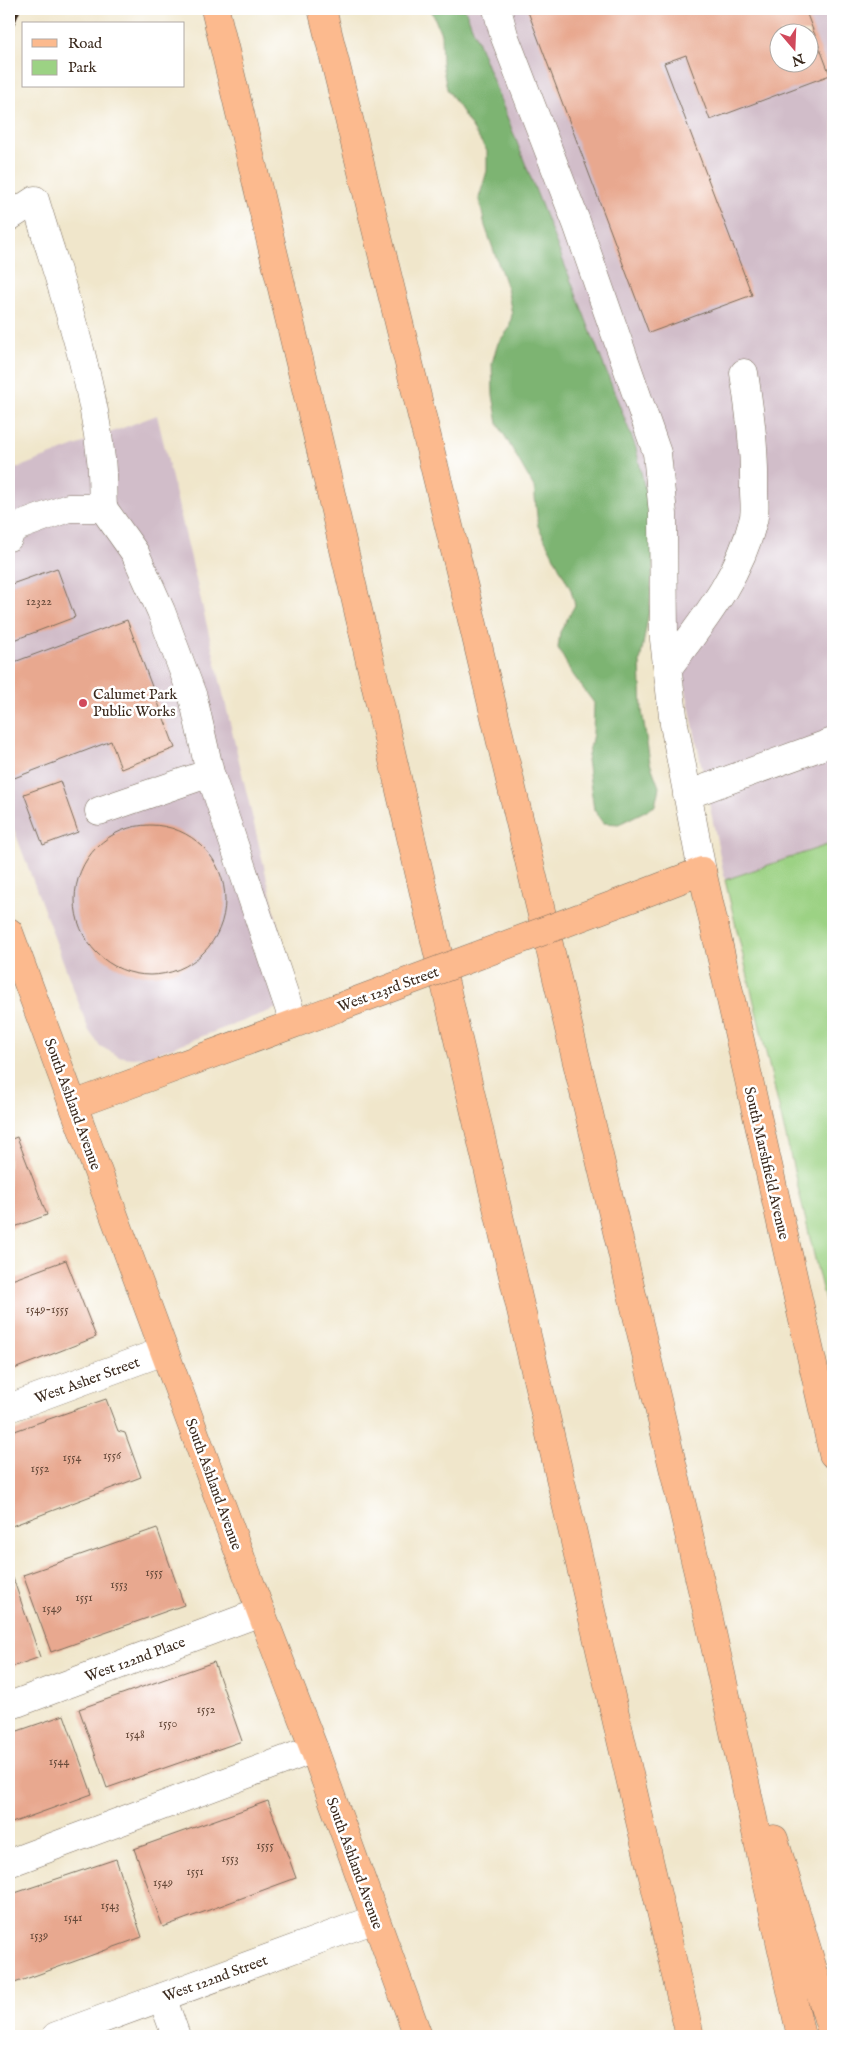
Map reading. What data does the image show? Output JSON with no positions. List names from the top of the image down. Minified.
{"streets":{"main road":["West 123rd Street","South Ashland Avenue","South Marshfield Avenue"],"street":["West Asher Street","West 122nd Place","West 122nd Street"]},"crossings":[["West 123rd Street","South Ashland Avenue"],["West 123rd Street","South Marshfield Avenue"],["South Ashland Avenue","West Asher Street"],["South Ashland Avenue","West 122nd Place"],["South Ashland Avenue","West 122nd Street"]],"places":["Calumet Park Public Works"],"house_numbers":["12322","1549-1555","1556","1554","1552","1555","1553","1551","1549","1552","1550","1548","1544","1555","1553","1551","1549","1543","1541","1539"],"legend":["Road","Park"],"north":"bottom"}
